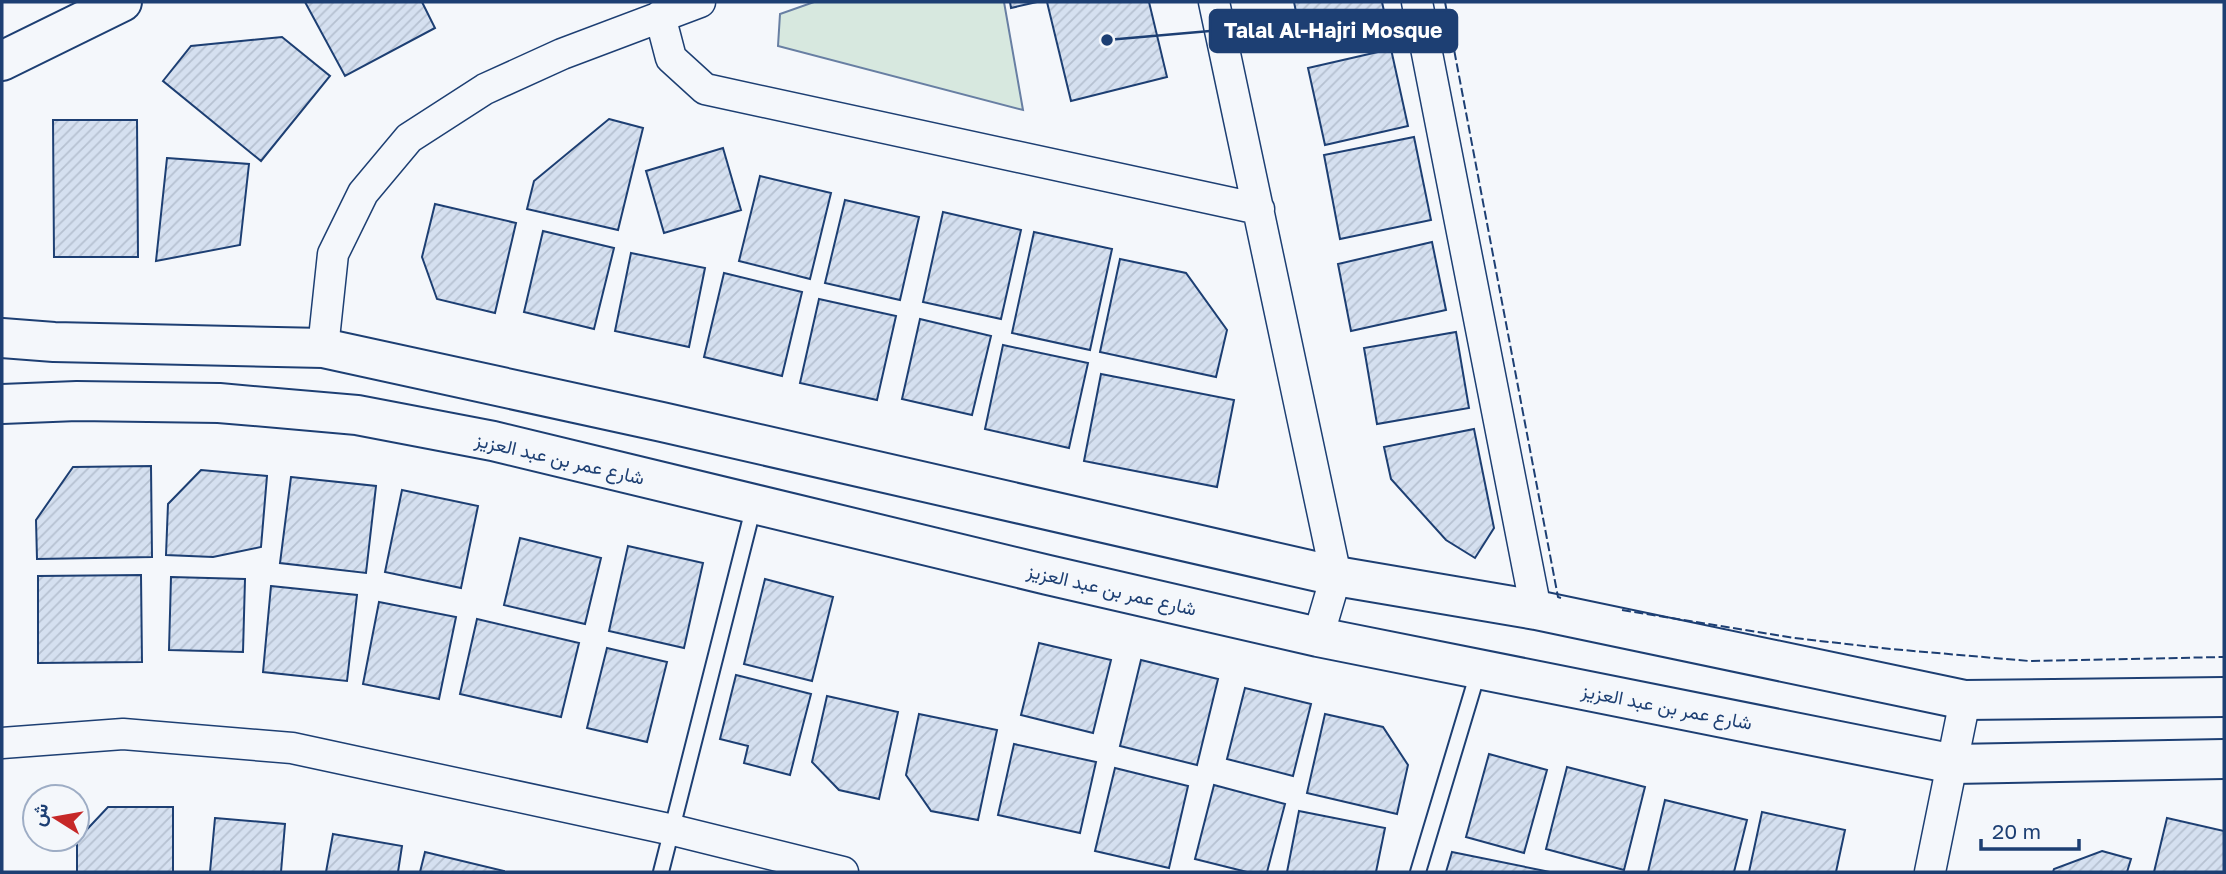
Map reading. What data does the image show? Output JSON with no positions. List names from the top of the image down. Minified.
{"streets":{"street":["شارع عمر بن عبد العزيز"]},"places":["Talal Al-Hajri Mosque"],"scale_bar":"20 m","north":"left"}
